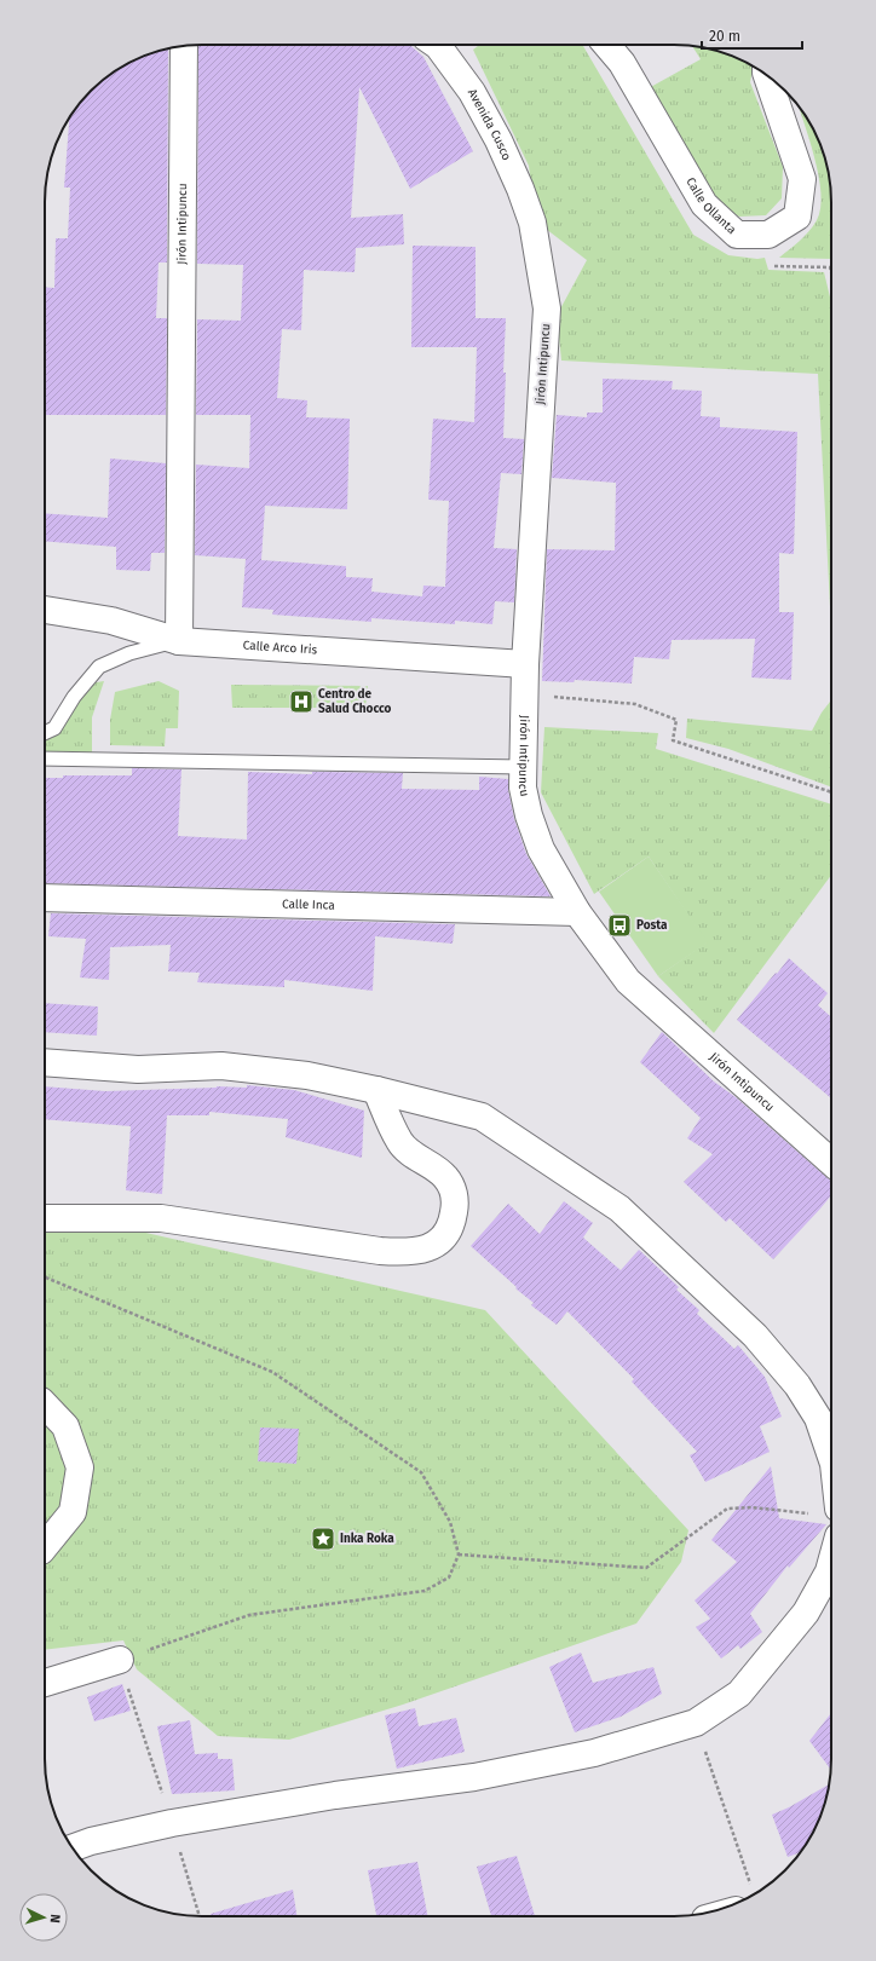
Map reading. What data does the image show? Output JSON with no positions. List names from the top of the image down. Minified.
{"streets":{"street":["Avenida Cusco","Calle Ollanta","Jirón Intipuncu","Calle Arco Iris","Calle Inca"]},"crossings":[["Avenida Cusco","Jirón Intipuncu"],["Jirón Intipuncu","Calle Arco Iris"],["Jirón Intipuncu","Calle Inca"]],"places":{"hospital":["Centro de Salud Chocco"],"bus stop":["Posta"],"place":["Inka Roka"]},"scale_bar":"20 m","north":"right"}
